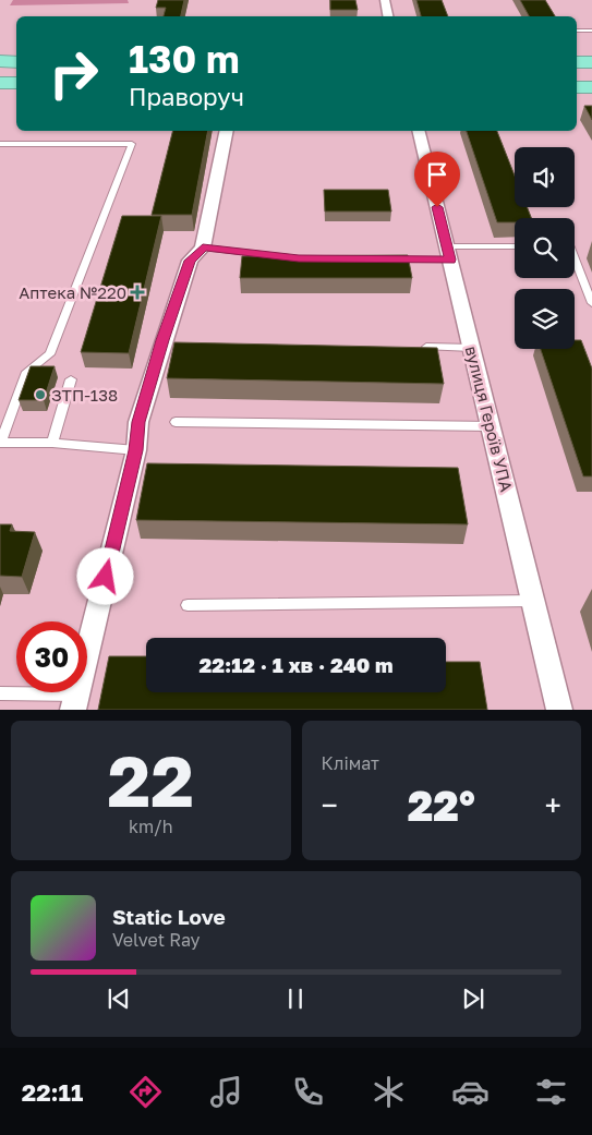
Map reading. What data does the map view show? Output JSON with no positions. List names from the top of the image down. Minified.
{"streets":{"street":["вулиця Героїв УПА"]},"places":{"health":["Аптека №220"],"other":["ЗТП-138"]},"page":{"turn":["130 m","Праворуч"],"limit":"30","trip":"22:12 · 1 хв · 240 m","tile":[["22","km/h"],"Клімат"],"heat":["−","22°","+"],"song":["Static Love","Velvet Ray"],"tabs":"22:11"}}
